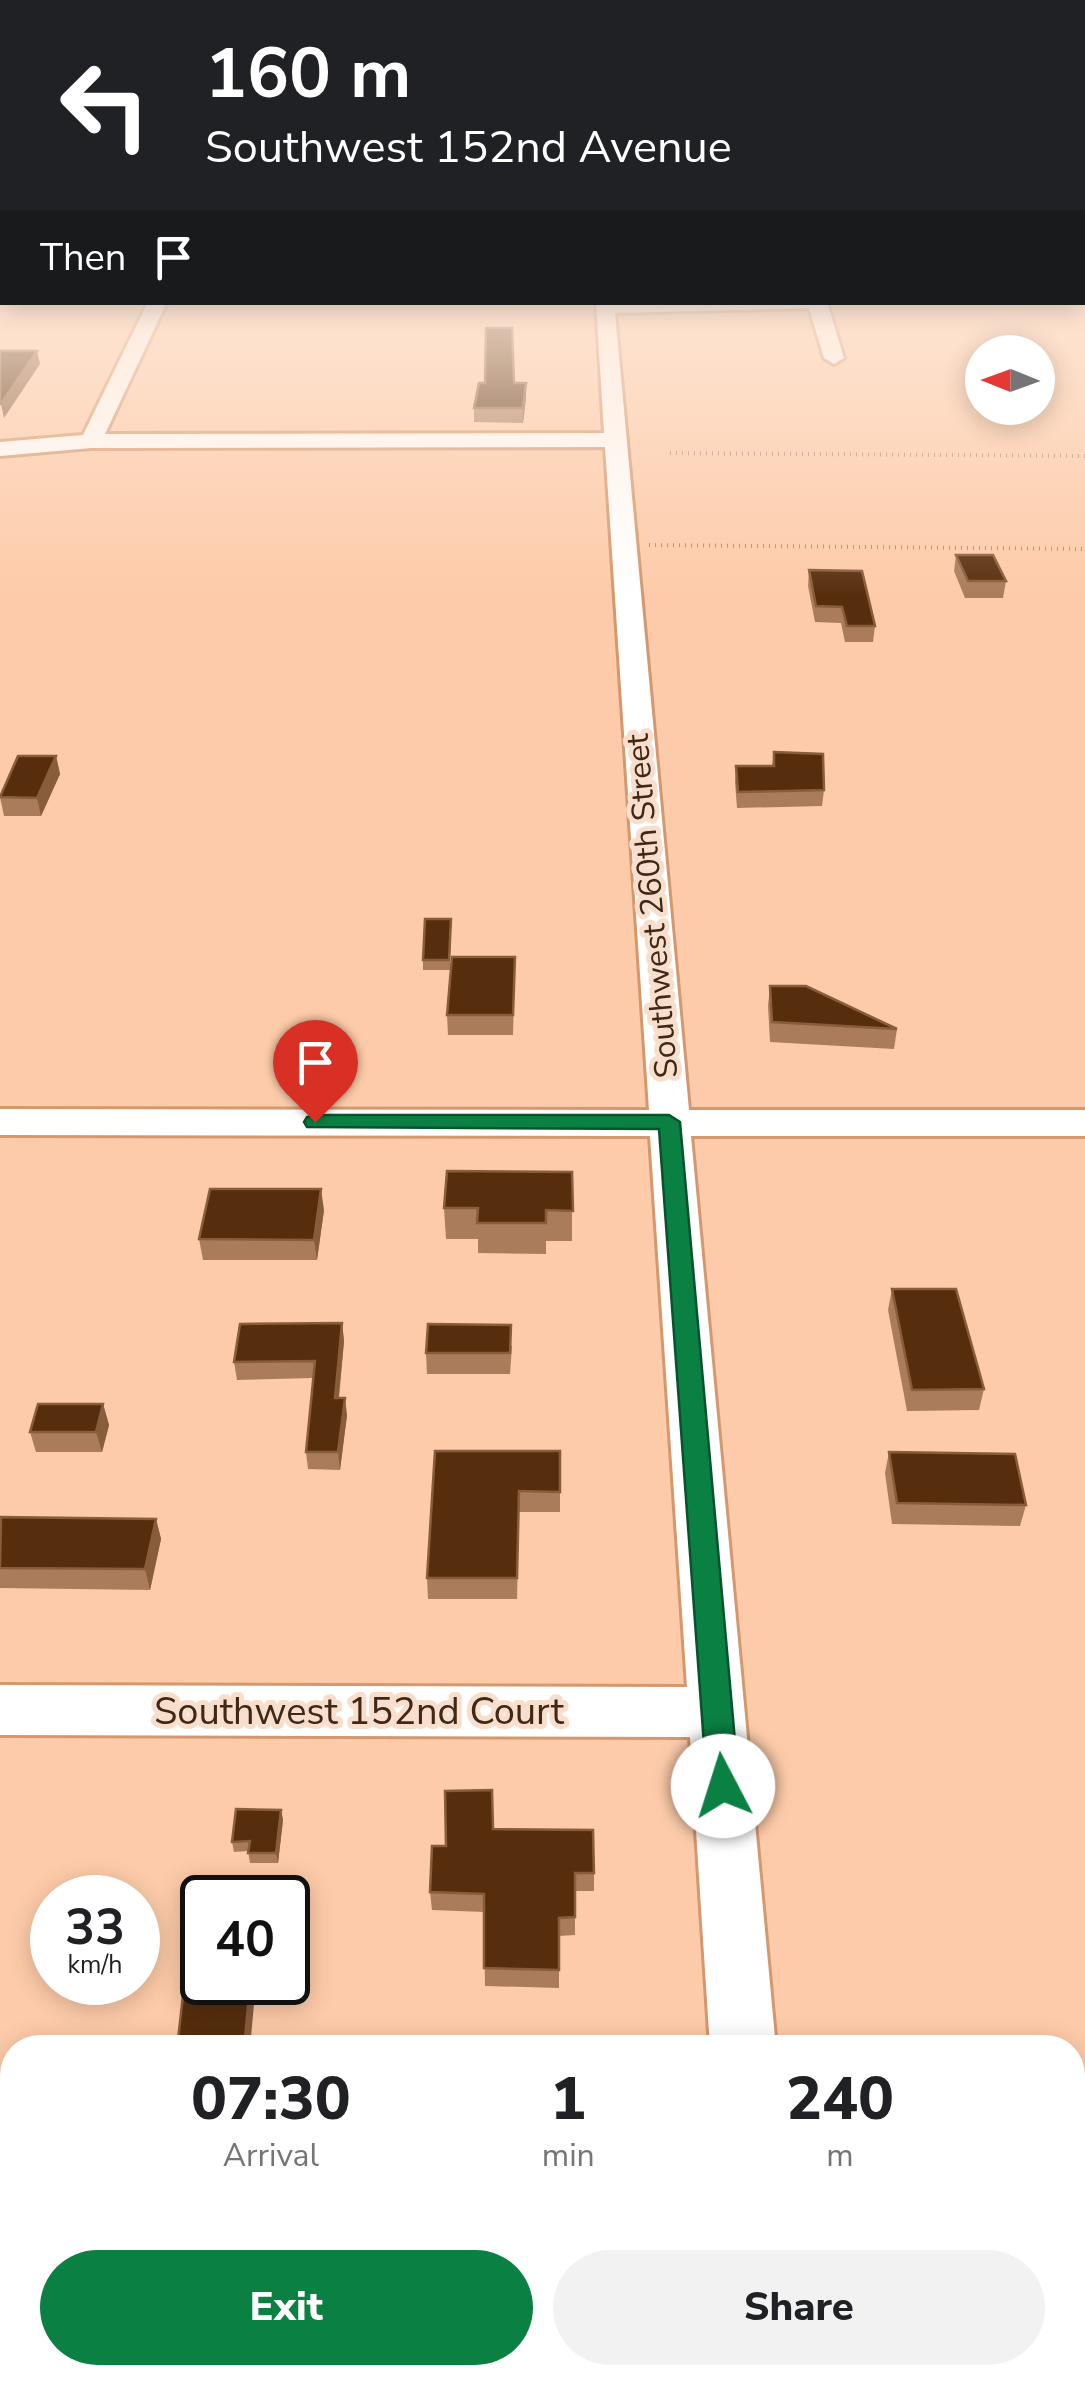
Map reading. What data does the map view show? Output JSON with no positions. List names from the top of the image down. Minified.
{"streets":{"street":["Southwest 260th Street","Southwest 152nd Court"]},"crossings":[["Southwest 260th Street","Southwest 152nd Court"]],"north":"left","page":{"turn":["160 m","Southwest 152nd Avenue"],"then":"Then","speed":"33 km/h","limit":"40","eta":["07:30","Arrival","1","min","240","m"],"buttons":["Exit","Share"]}}
